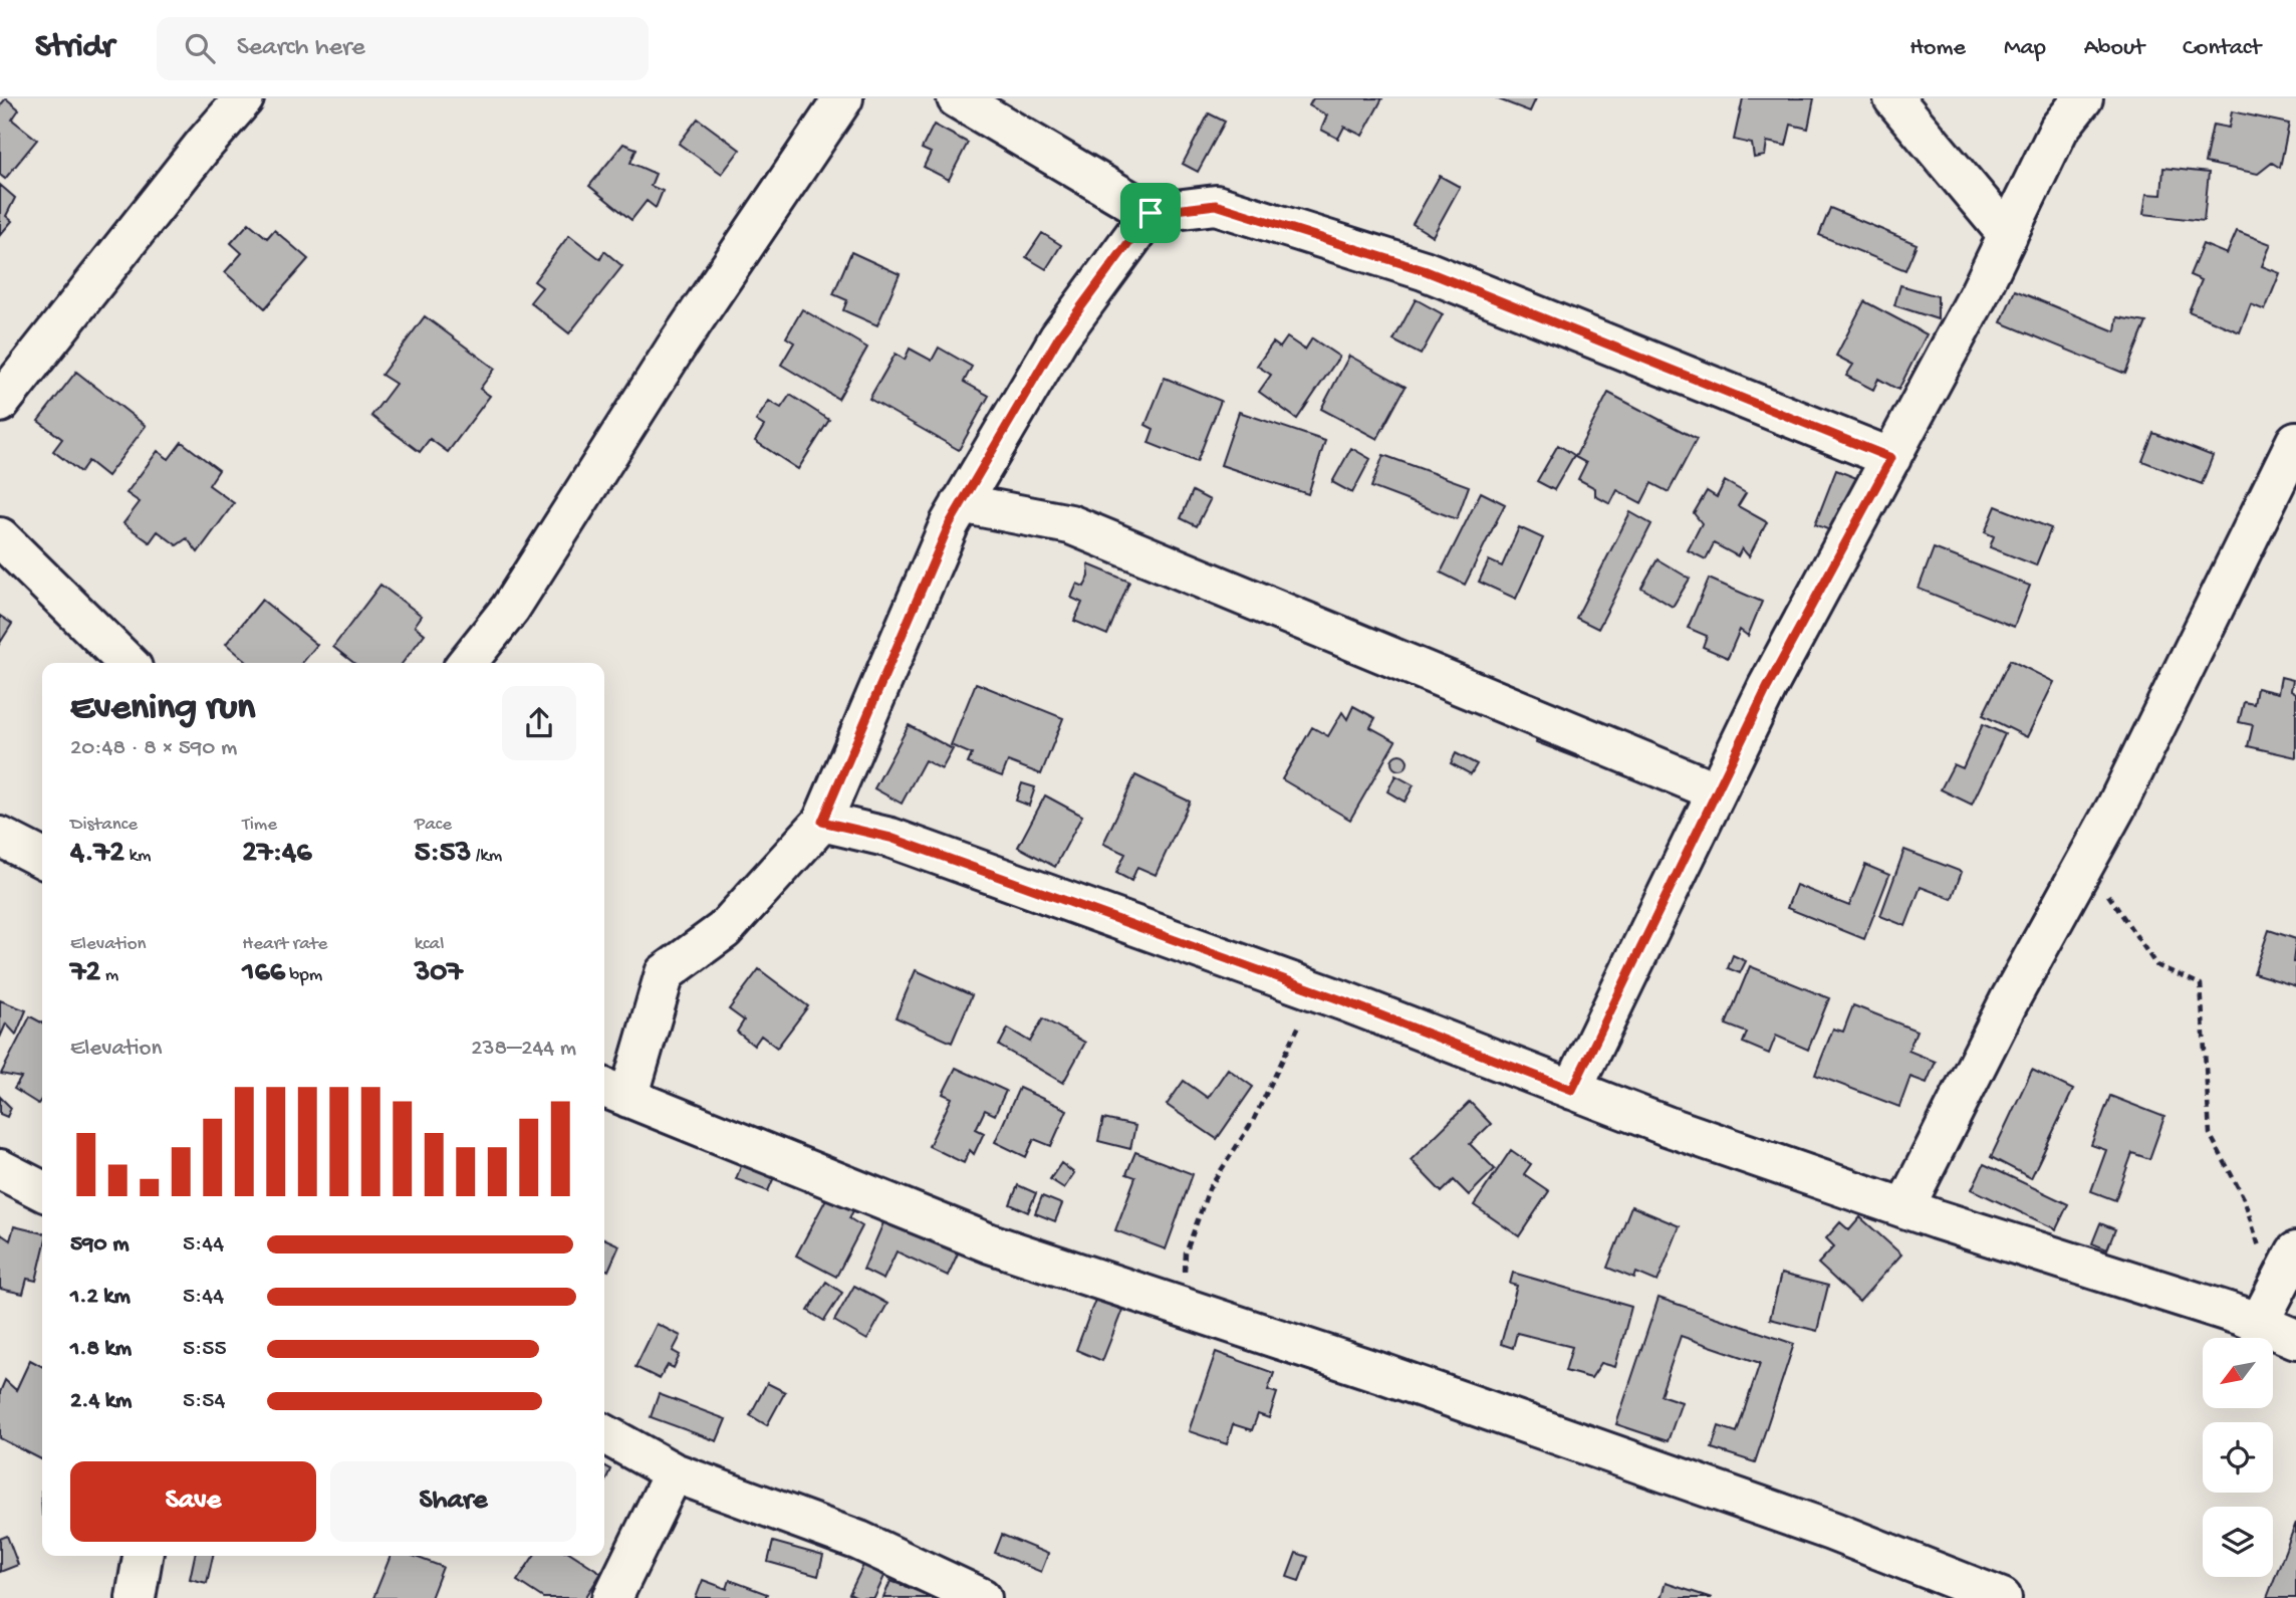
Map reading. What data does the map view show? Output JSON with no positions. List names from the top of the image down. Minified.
{"north":"bottom left","page":{"header":"Stridr","search":"Search here","nav":["Home","Map","About","Contact"],"heading":["Evening run","20:48 · 8 × 590 m"],"stats":[["Distance","4.72 km"],["Time","27:46"],["Pace","5:53 /km"],["Elevation","72 m"],["Heart rate","166 bpm"],["kcal","307"]],"chart":["Elevation","238–244 m"],"list":[{"name":"590 m","note":"5:44"},{"name":"1.2 km","note":"5:44"},{"name":"1.8 km","note":"5:55"},{"name":"2.4 km","note":"5:54"}],"buttons":["Save","Share"]}}
